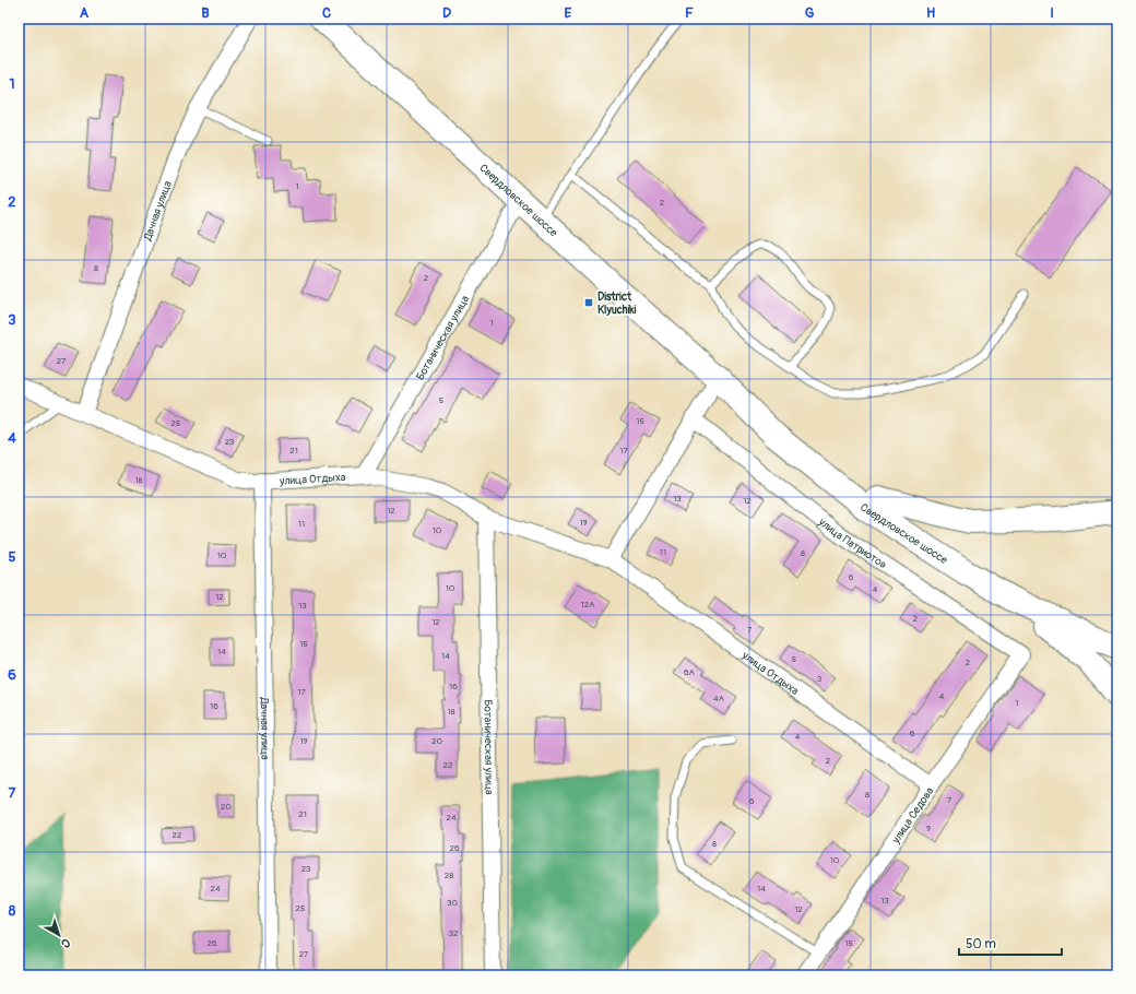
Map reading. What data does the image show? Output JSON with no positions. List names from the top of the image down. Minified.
{"streets":{"main road":["Свердловское шоссе"],"street":["Дачная улица","Ботаническая улица","улица Отдыха","улица Патриотов","улица Седова"]},"crossings":[["Свердловское шоссе","Ботаническая улица"],["Дачная улица","улица Отдыха"],["Ботаническая улица","улица Отдыха"],["улица Отдыха","улица Седова"],["улица Патриотов","улица Седова"]],"places":{"transit":["District Klyuchiki"]},"house_numbers":["1","2","8","2","1","27","5","15","25","23","21","17","18","13","12","12","19","11","10","11","8","10","6","10","4","12","12А","13","2","12","7","15","14","14","5","2","6А","3","16","17","4","4А","1","16","18","6","4","19","20","2","22","8","7","6","20","21","24","9","22","8","26","10","23","28","24","14","13","30","25","12","32","26","15","27"],"scale_bar":"50 m","north":"bottom right","grid":{"columns":["A","B","C","D","E","F","G","H","I"],"rows":["1","2","3","4","5","6","7","8"]}}
